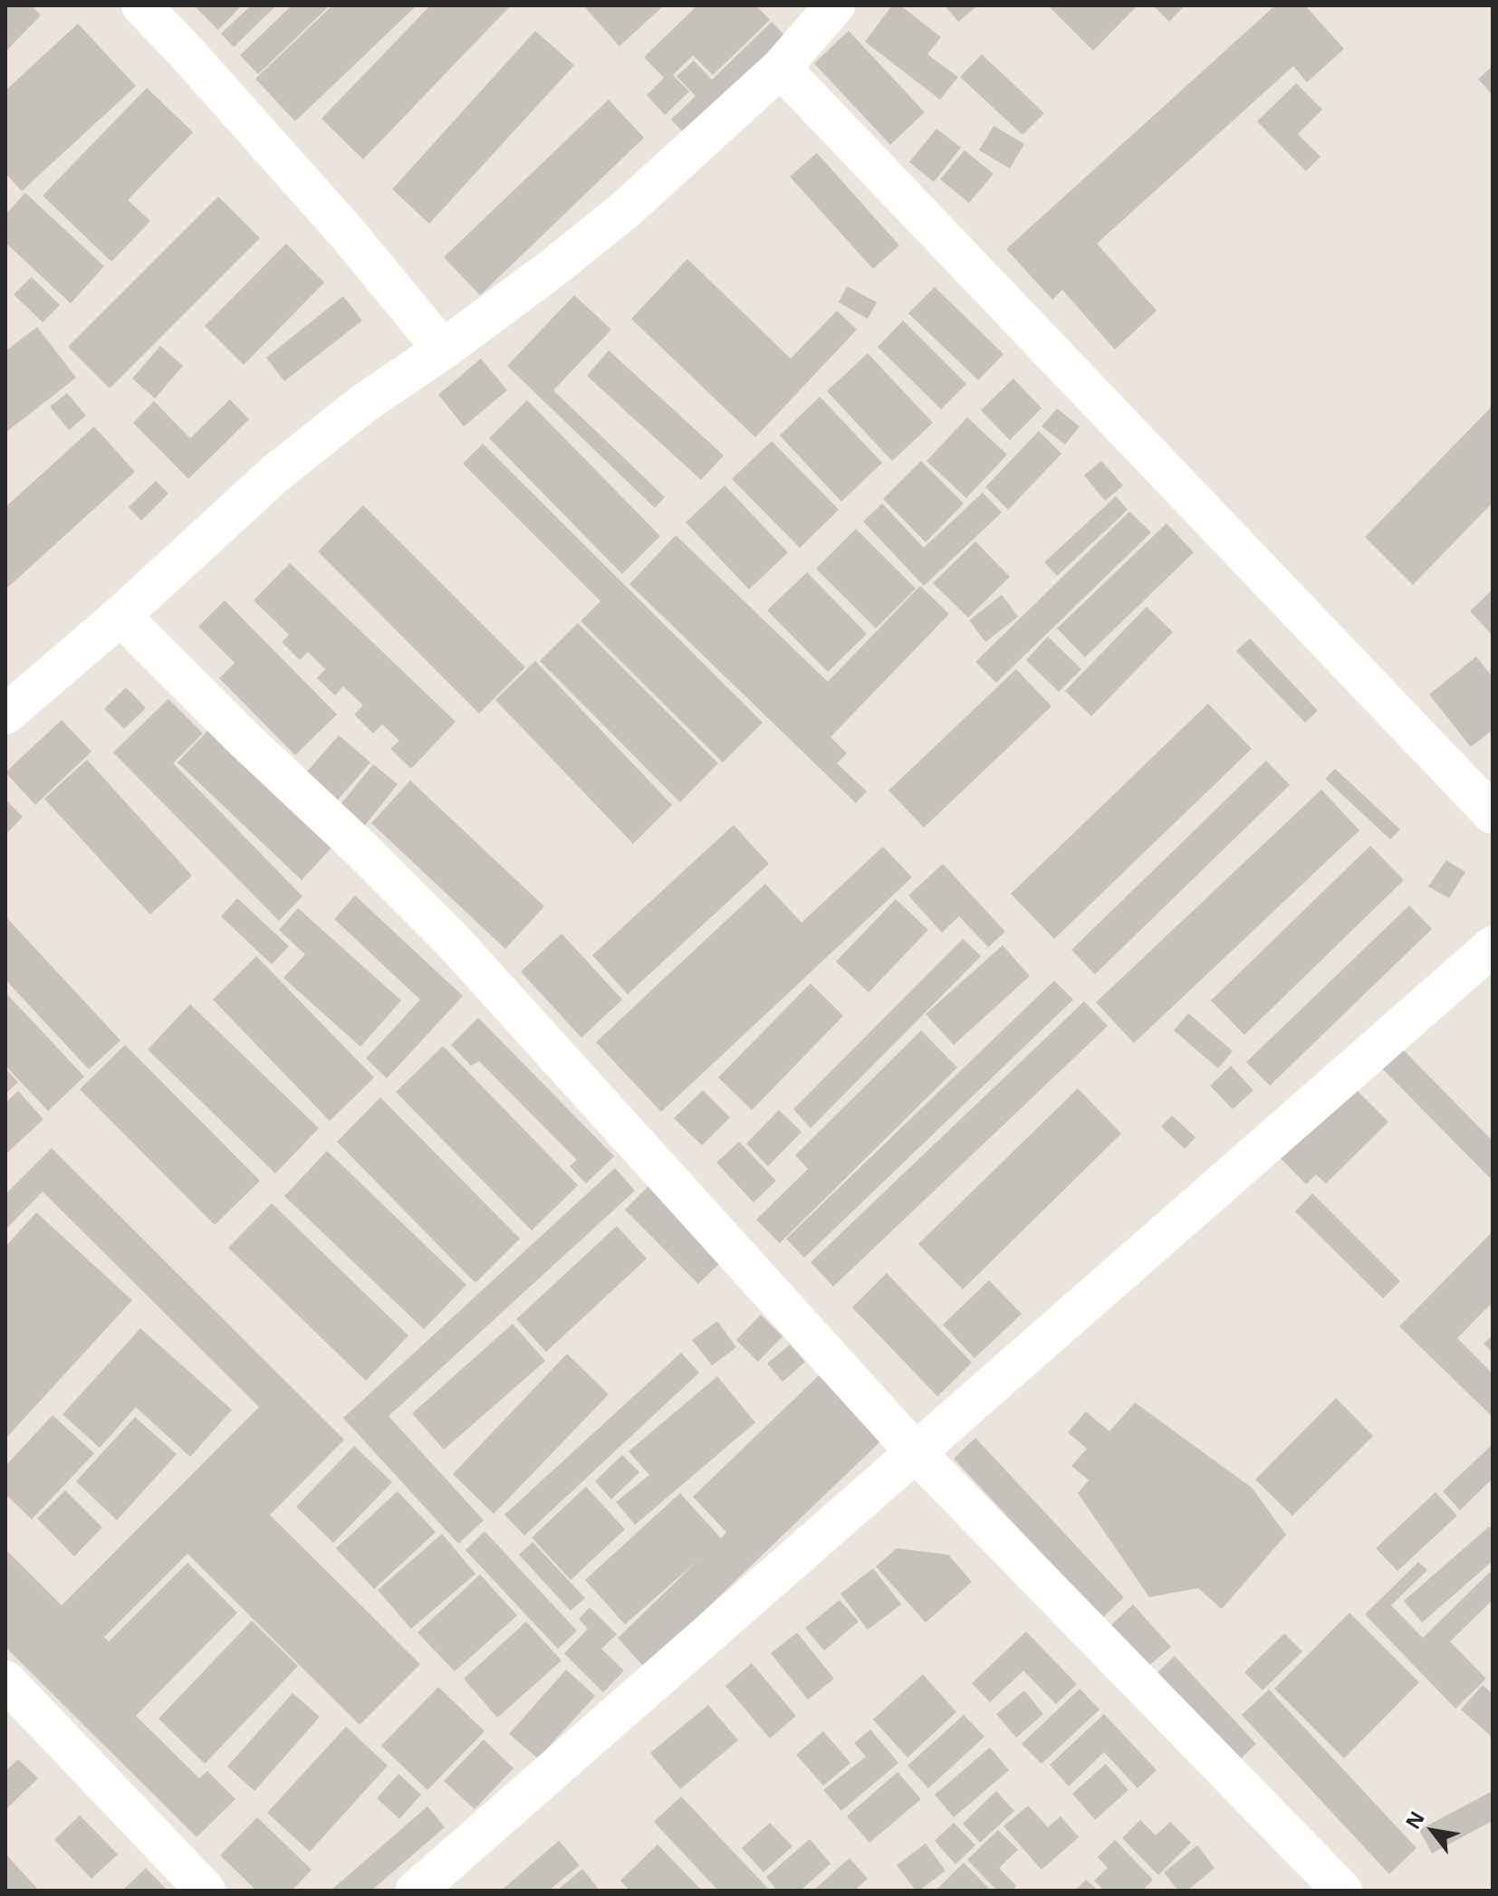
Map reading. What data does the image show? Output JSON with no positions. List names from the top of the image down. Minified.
{"north":"top left"}
